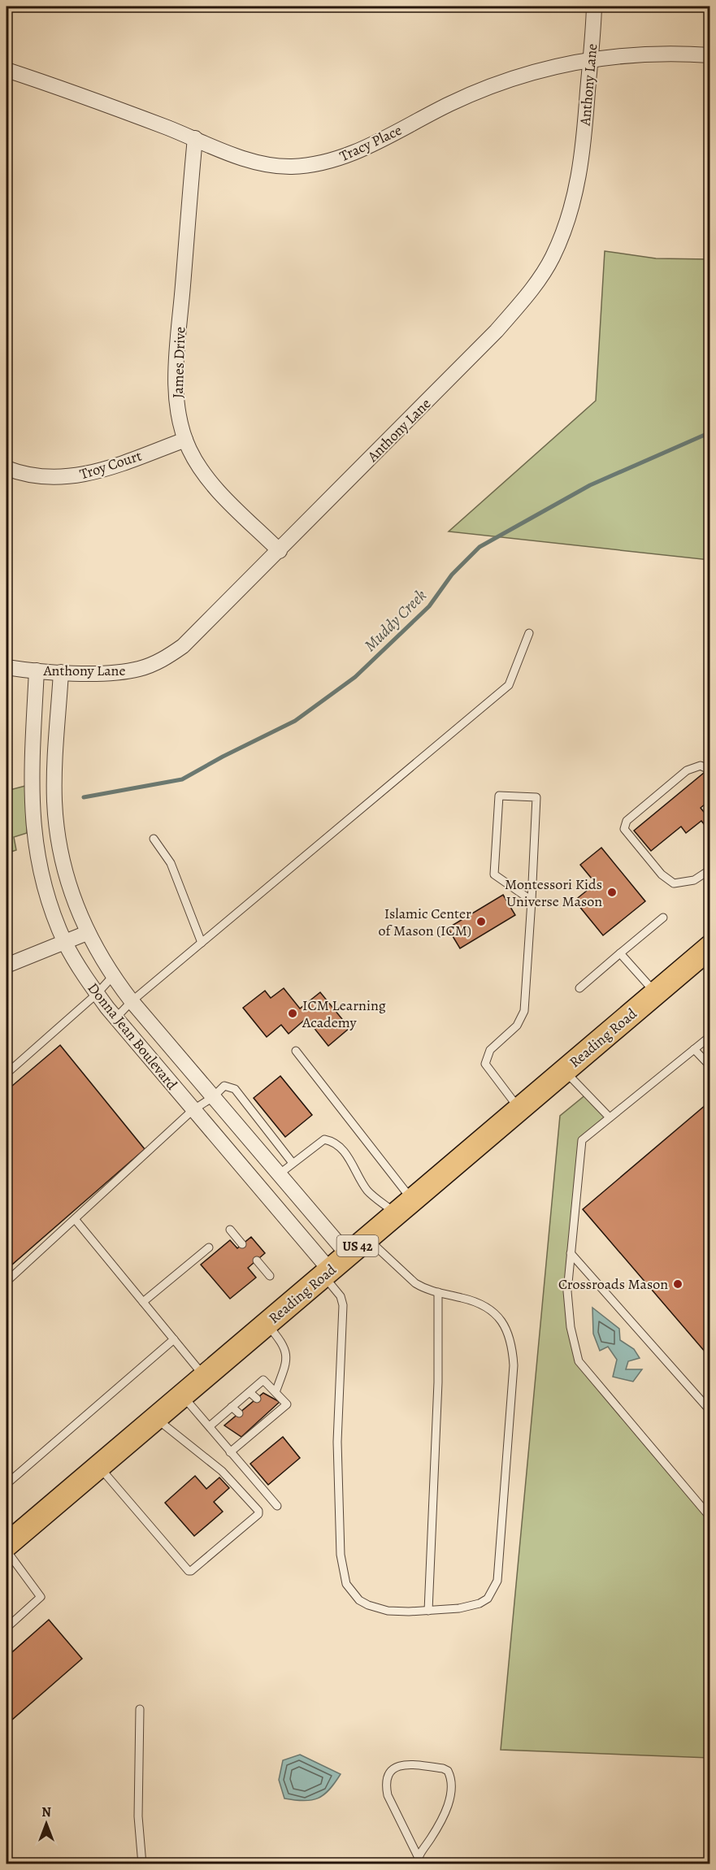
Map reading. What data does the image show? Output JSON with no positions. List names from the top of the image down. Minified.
{"streets":{"main road":["Reading Road","US 42"],"street":["Anthony Lane","Tracy Place","James Drive","Troy Court","Donna Jean Boulevard"]},"crossings":[["Anthony Lane","Tracy Place"],["Anthony Lane","James Drive"],["Anthony Lane","Donna Jean Boulevard"],["Tracy Place","James Drive"],["James Drive","Troy Court"],["Donna Jean Boulevard","Reading Road"]],"water":["Muddy Creek"],"places":["Montessori Kids Universe Mason","Islamic Center of Mason (ICM)","ICM Learning Academy","Crossroads Mason"],"north":"top"}
